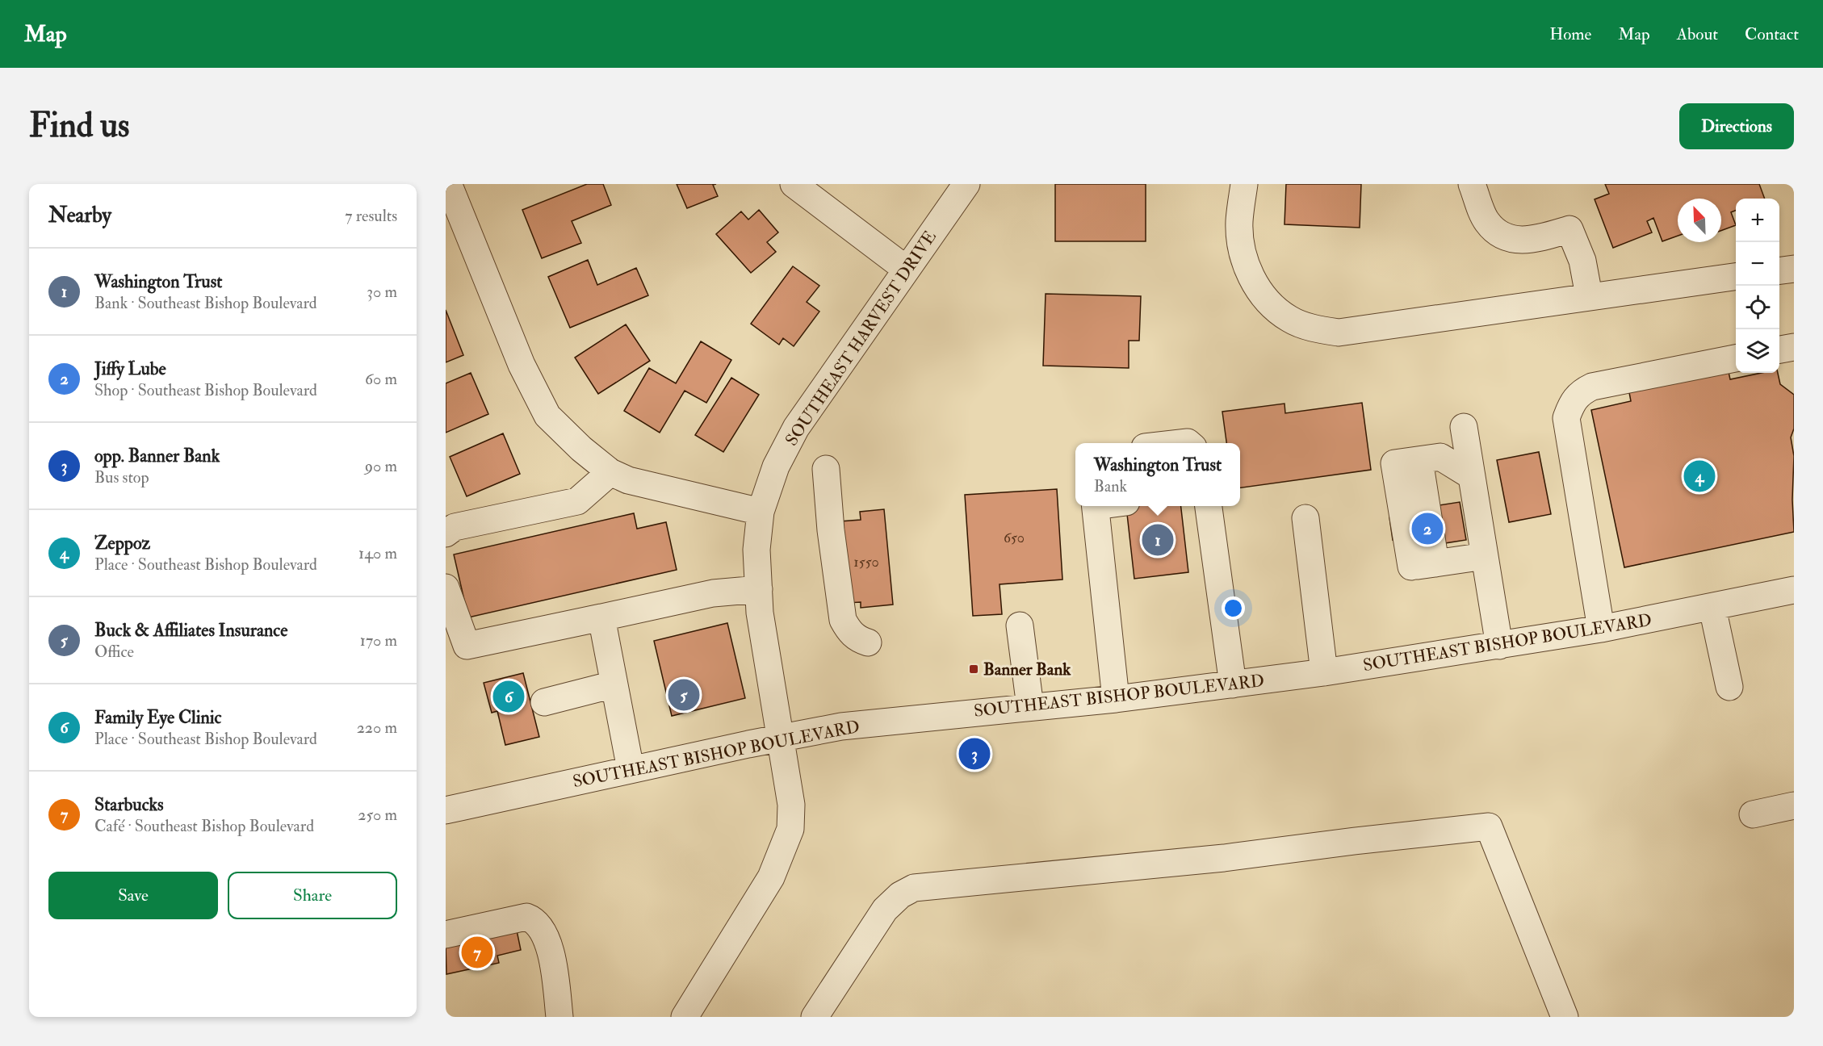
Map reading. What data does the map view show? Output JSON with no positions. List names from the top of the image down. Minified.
{"streets":{"street":["SOUTHEAST HARVEST DRIVE","SOUTHEAST BISHOP BOULEVARD"]},"crossings":[["SOUTHEAST HARVEST DRIVE","SOUTHEAST BISHOP BOULEVARD"]],"places":{"transit":["Banner Bank"]},"house_numbers":["650","1550"],"north":"top left","page":{"header":"Map","nav":["Home","Map","About","Contact"],"buttons":["Directions",["Save","Share"]],"title":"Find us","heading":["Nearby","7 results"],"map_buttons":["+","−"],"list":[{"mark":"1","name":"Washington Trust","note":"Bank · Southeast Bishop Boulevard","value":"30 m"},{"mark":"2","name":"Jiffy Lube","note":"Shop · Southeast Bishop Boulevard","value":"60 m"},{"mark":"3","name":"opp. Banner Bank","note":"Bus stop","value":"90 m"},{"mark":"4","name":"Zeppoz","note":"Place · Southeast Bishop Boulevard","value":"140 m"},{"mark":"5","name":"Buck & Affiliates Insurance","note":"Office","value":"170 m"},{"mark":"6","name":"Family Eye Clinic","note":"Place · Southeast Bishop Boulevard","value":"220 m"},{"mark":"7","name":"Starbucks","note":"Café · Southeast Bishop Boulevard","value":"250 m"}],"popup":["Washington Trust","Bank"],"pins":["4","2","1","5","6","3","7"]}}
